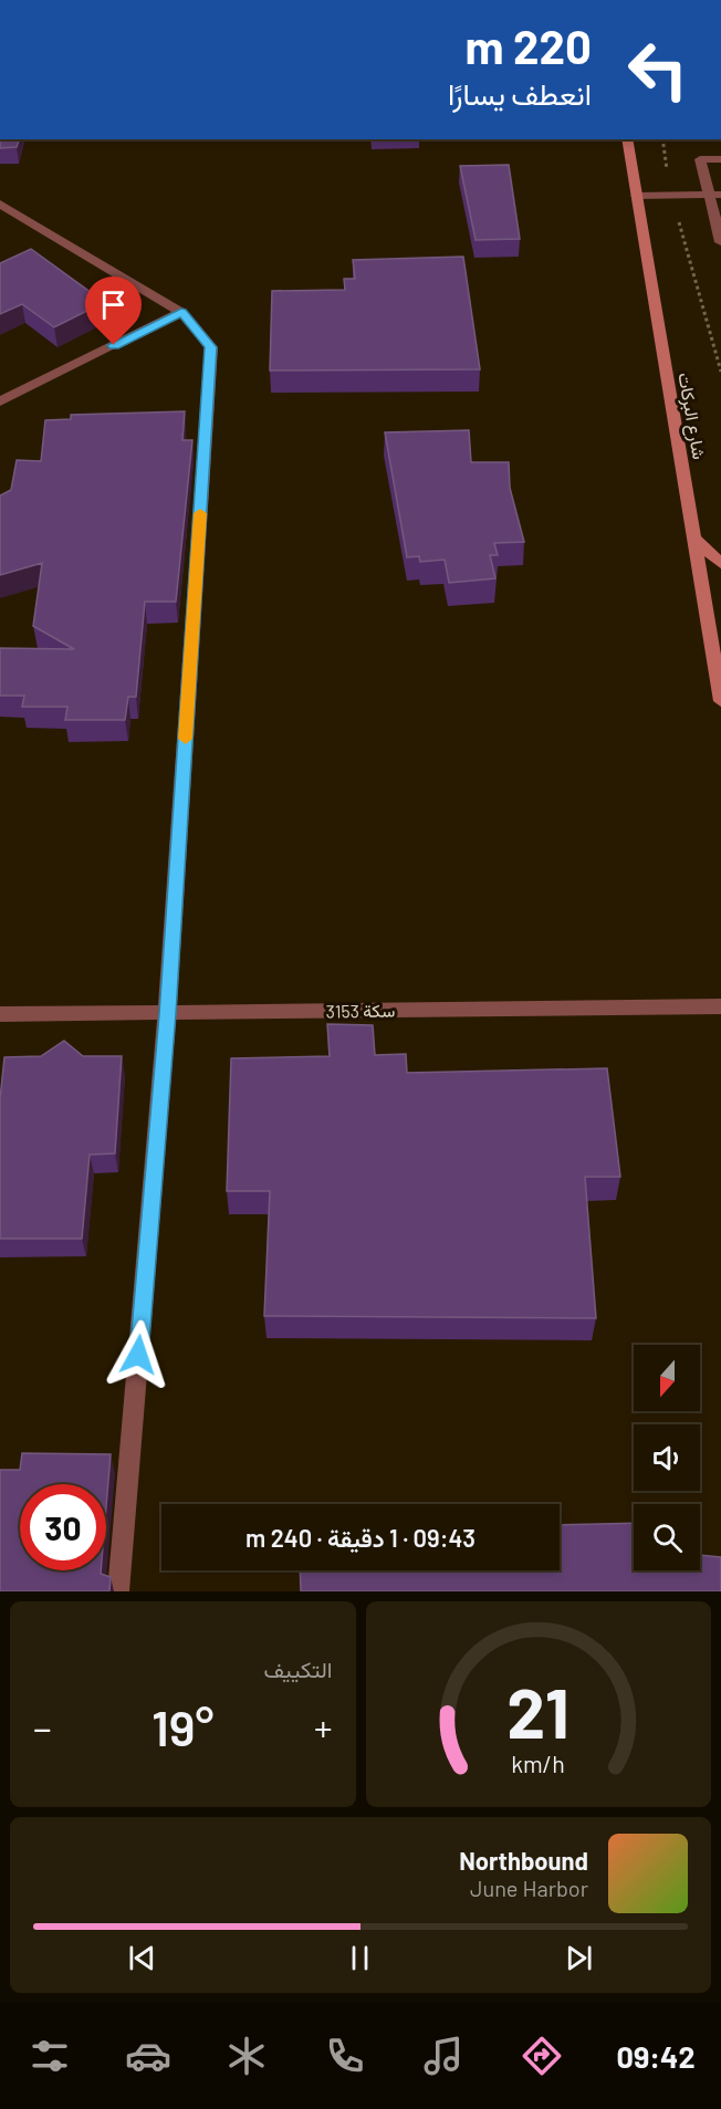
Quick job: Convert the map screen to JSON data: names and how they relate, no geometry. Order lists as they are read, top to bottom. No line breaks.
{"streets":{"street":["شارع البركات","سكة 3153"]},"north":"bottom","page":{"turn":["220 m","انعطف يسارًا"],"limit":"30","trip":"09:43 · 1 دقيقة · 240 m","tile":"التكييف","heat":["−","19°","+"],"song":["Northbound","June Harbor"],"tabs":"09:42","gauge":["21","km/h"]}}
